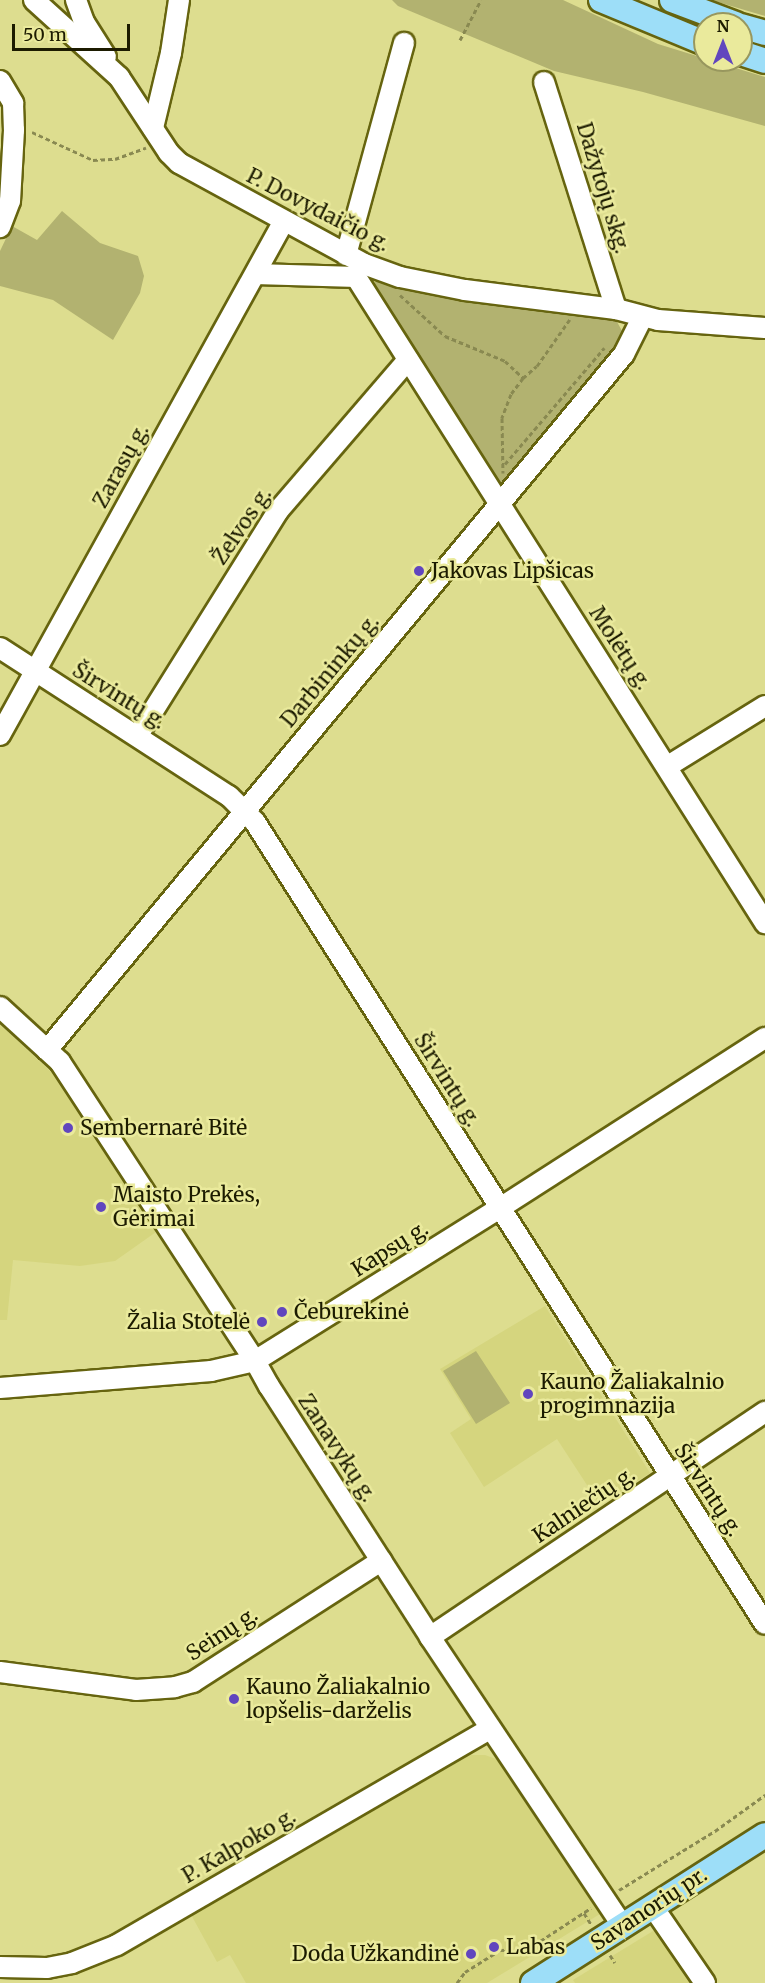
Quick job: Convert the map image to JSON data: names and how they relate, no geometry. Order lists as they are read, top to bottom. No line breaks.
{"streets":{"main road":["Savanorių pr."],"street":["Dažytojų skg.","P. Dovydaičio g.","Zarasų g.","Želvos g.","Molėtų g.","Darbininkų g.","Širvintų g.","Kapsų g.","Zanavykų g.","Kalniečių g.","Seinų g.","P. Kalpoko g."]},"crossings":[["Dažytojų skg.","P. Dovydaičio g."],["P. Dovydaičio g.","Zarasų g."],["P. Dovydaičio g.","Molėtų g."],["P. Dovydaičio g.","Darbininkų g."],["Zarasų g.","Širvintų g."],["Želvos g.","Molėtų g."],["Želvos g.","Širvintų g."],["Molėtų g.","Darbininkų g."],["Darbininkų g.","Širvintų g."],["Darbininkų g.","Zanavykų g."],["Širvintų g.","Kapsų g."],["Širvintų g.","Kalniečių g."],["Kapsų g.","Zanavykų g."],["Zanavykų g.","Kalniečių g."],["Zanavykų g.","Seinų g."],["Zanavykų g.","P. Kalpoko g."],["Zanavykų g.","Savanorių pr."]],"places":["Jakovas Lipšicas","Sembernarė Bitė","Maisto Prekės, Gėrimai","Čeburekinė","Žalia Stotelė","Kauno Žaliakalnio progimnazija","Kauno Žaliakalnio lopšelis-darželis","Labas","Doda Užkandinė"],"scale_bar":"50 m","north":"top"}
